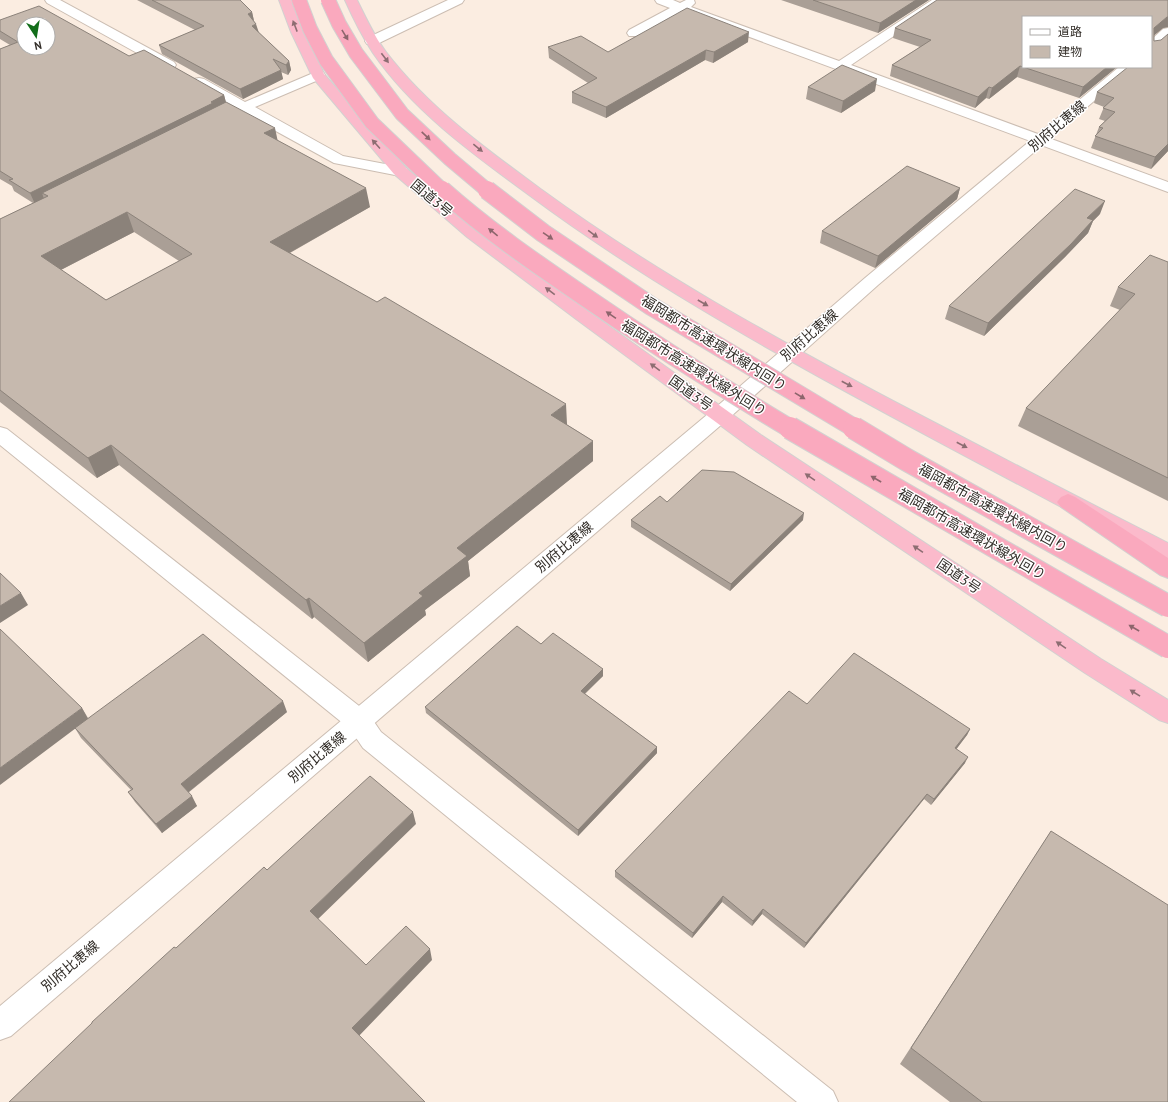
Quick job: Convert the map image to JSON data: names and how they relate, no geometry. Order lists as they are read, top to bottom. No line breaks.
{"streets":{"highway":["国道3号","福岡都市高速環状線内回り","福岡都市高速環状線外回り"],"street":["別府比恵線"]},"crossings":[["別府比恵線","国道3号"]],"legend":["道路","建物"],"north":"bottom"}
